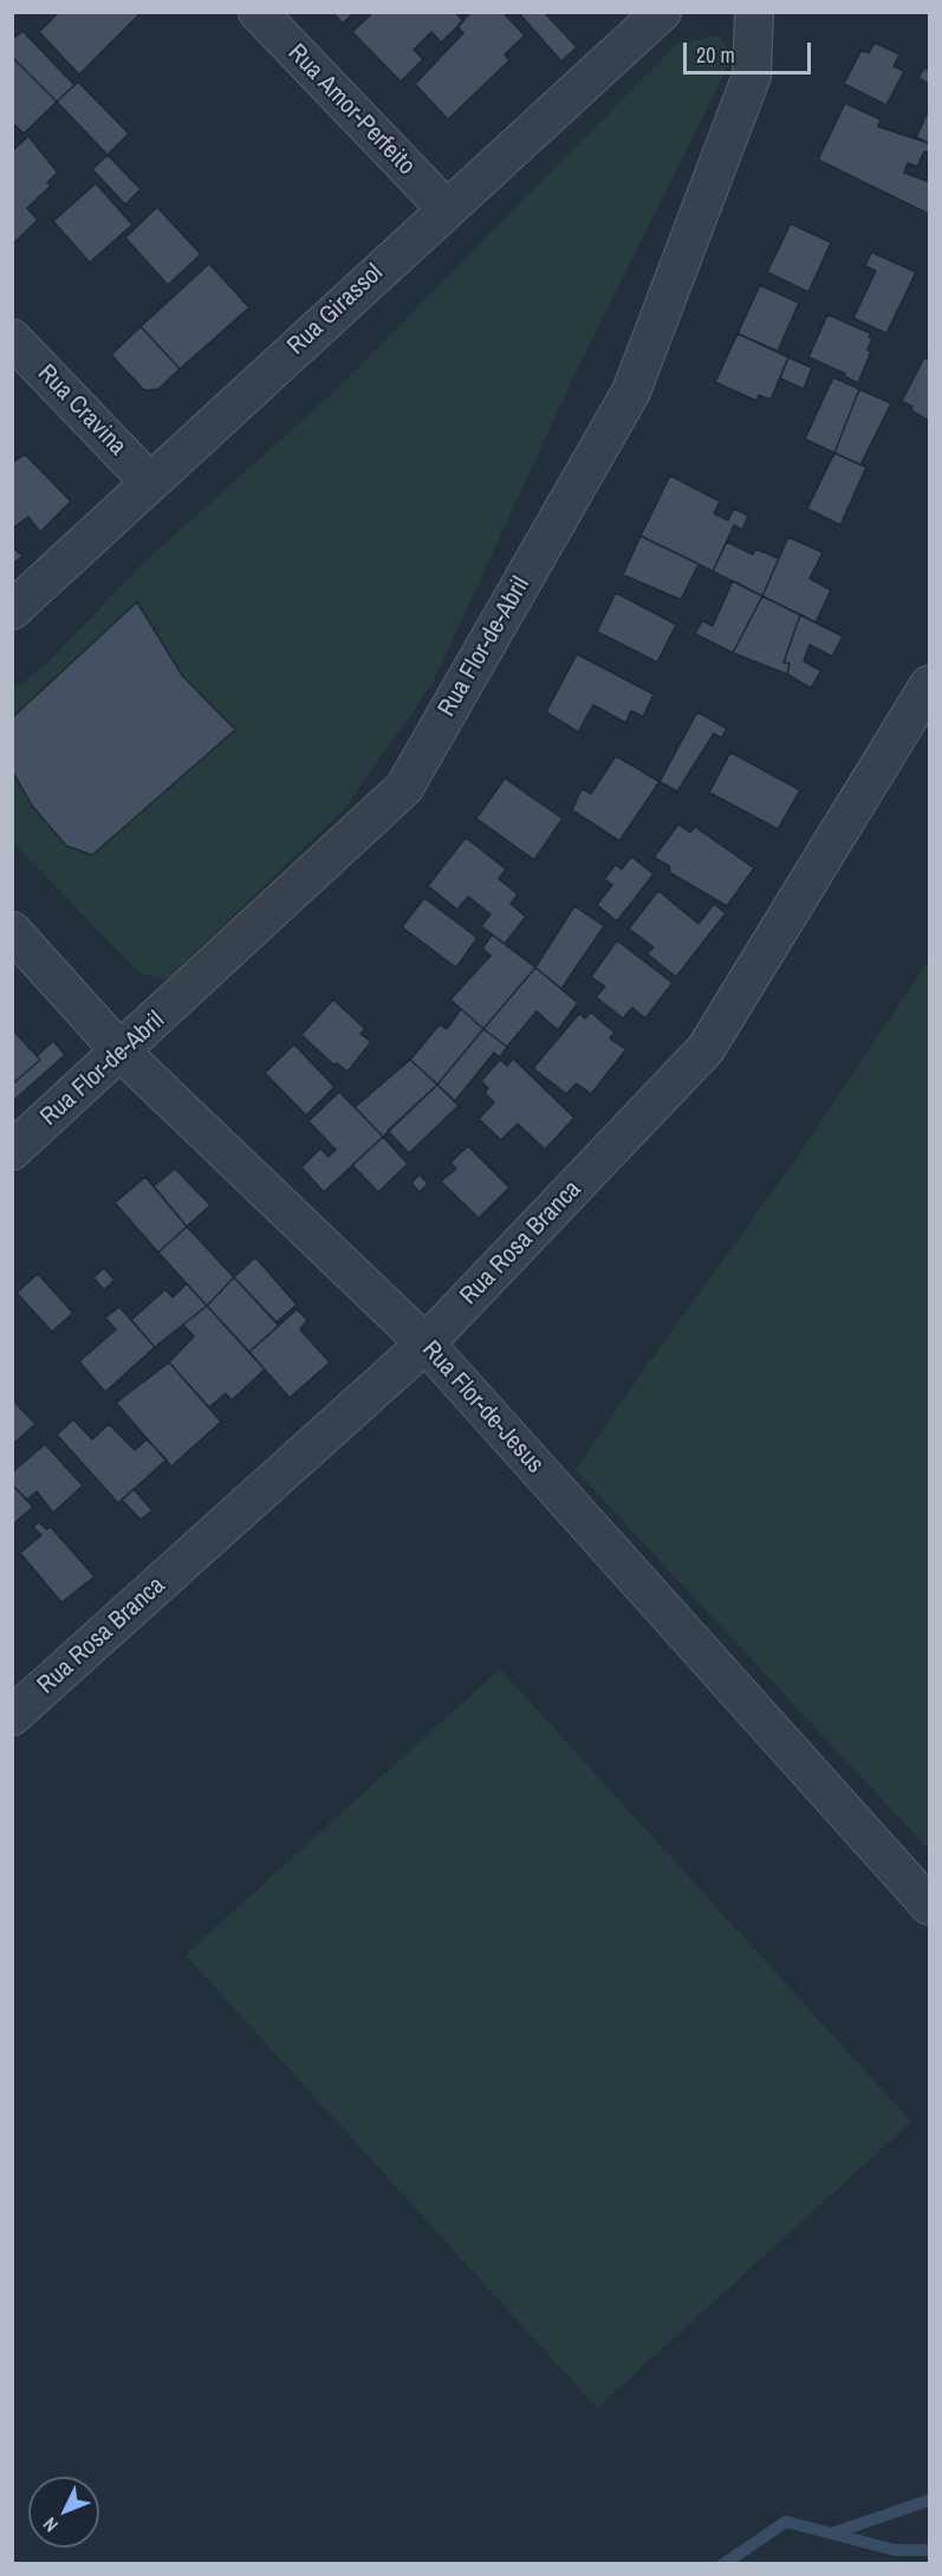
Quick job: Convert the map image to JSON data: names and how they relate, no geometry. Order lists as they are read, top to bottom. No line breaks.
{"streets":{"street":["Rua Amor-Perfeito","Rua Girassol","Rua Cravina","Rua Flor-de-Abril","Rua Rosa Branca","Rua Flor-de-Jesus"]},"crossings":[["Rua Amor-Perfeito","Rua Girassol"],["Rua Girassol","Rua Cravina"],["Rua Flor-de-Abril","Rua Flor-de-Jesus"],["Rua Rosa Branca","Rua Flor-de-Jesus"]],"scale_bar":"20 m","north":"bottom left"}
